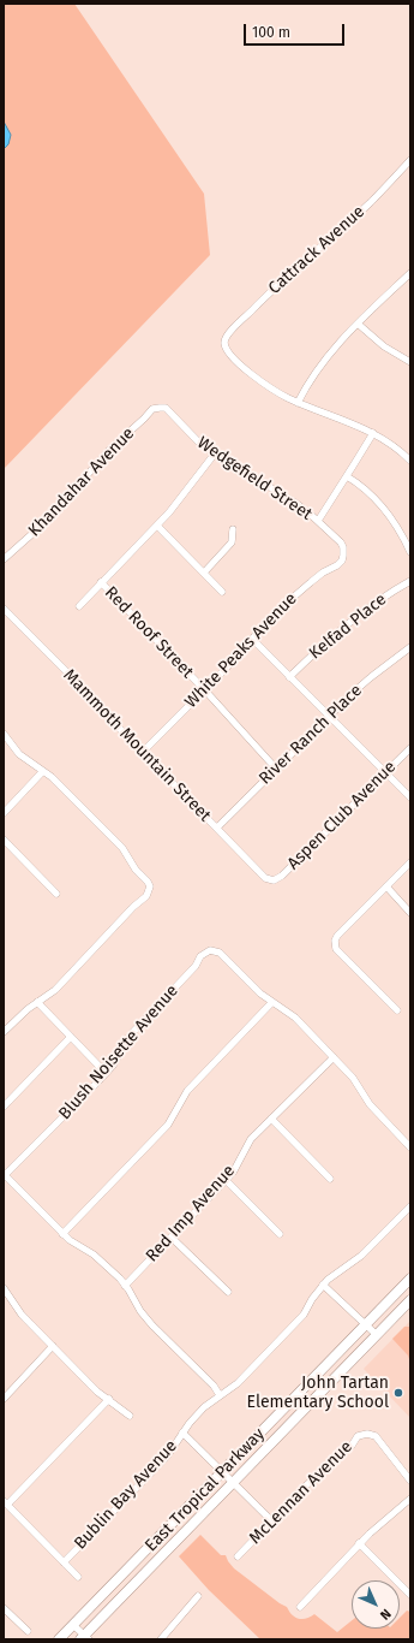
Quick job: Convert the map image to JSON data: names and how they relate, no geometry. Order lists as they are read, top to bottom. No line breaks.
{"streets":{"main road":["East Tropical Parkway"],"street":["Cattrack Avenue","Wedgefield Street","Khandahar Avenue","Kelfad Place","Red Roof Street","White Peaks Avenue","River Ranch Place","Mammoth Mountain Street","Aspen Club Avenue","Blush Noisette Avenue","Red Imp Avenue","McLennan Avenue","Bublin Bay Avenue"]},"crossings":[["Wedgefield Street","Khandahar Avenue"],["Wedgefield Street","White Peaks Avenue"],["Red Roof Street","White Peaks Avenue"],["Red Roof Street","River Ranch Place"],["White Peaks Avenue","Mammoth Mountain Street"],["River Ranch Place","Mammoth Mountain Street"],["Mammoth Mountain Street","Aspen Club Avenue"]],"places":["John Tartan Elementary School"],"scale_bar":"100 m","north":"bottom right"}
